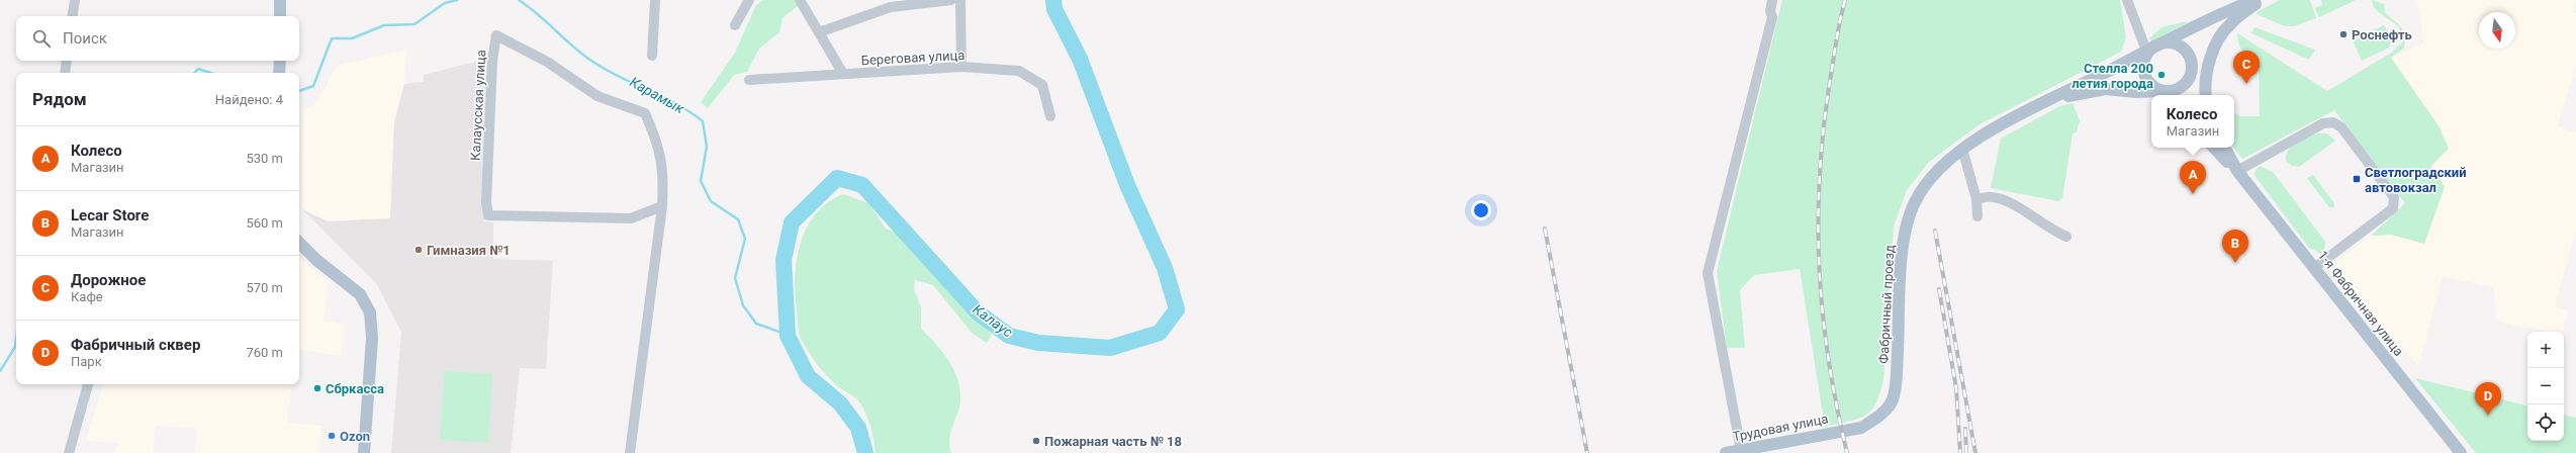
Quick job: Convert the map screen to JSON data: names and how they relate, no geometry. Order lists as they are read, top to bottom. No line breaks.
{"streets":{"main road":["1-я Фабричная улица","Фабричный проезд","Трудовая улица"],"street":["Береговая улица","Калаусская улица"]},"crossings":[["Фабричный проезд","Трудовая улица"]],"water":["Карамык","Калаус"],"places":{"other":["Роснефть","Стелла 200 летия города","Гимназия №1","Сбркасса","Ozon","Пожарная часть № 18"],"transit":["Светлоградский автовокзал"]},"north":"bottom","page":{"search":"Поиск","pins":["C","A","B","D"],"heading":["Рядом","Найдено: 4"],"popup":["Колесо","Магазин"],"list":[{"mark":"A","name":"Колесо","note":"Магазин","value":"530 m"},{"mark":"B","name":"Lecar Store","note":"Магазин","value":"560 m"},{"mark":"C","name":"Дорожное","note":"Кафе","value":"570 m"},{"mark":"D","name":"Фабричный сквер","note":"Парк","value":"760 m"}],"map_buttons":["+","−"]}}
